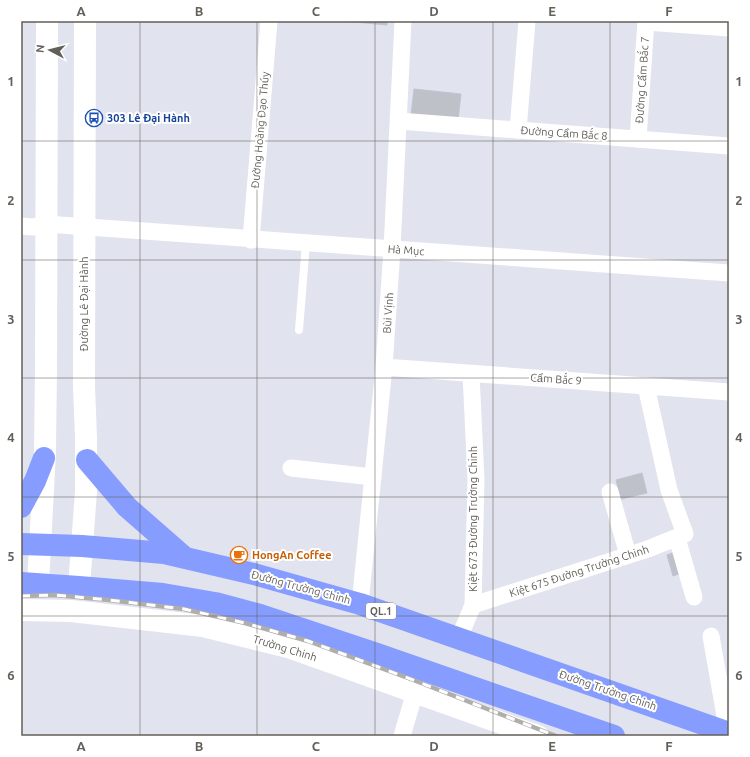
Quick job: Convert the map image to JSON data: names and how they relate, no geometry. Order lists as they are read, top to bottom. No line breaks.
{"streets":{"highway":["Đường Trường Chinh","QL.1"],"main road":["Đường Lê Đại Hành","Trường Chinh"],"street":["Đường Cẩm Bắc 7","Đường Hoàng Đạo Thúy","Đường Cẩm Bắc 8","Hà Mục","Bùi Vịnh","Cẩm Bắc 9","Kiệt 673 Đường Trường Chinh","Kiệt 675 Đường Trường Chinh"]},"crossings":[["Đường Cẩm Bắc 7","Đường Cẩm Bắc 8"],["Đường Hoàng Đạo Thúy","Hà Mục"],["Đường Cẩm Bắc 8","Bùi Vịnh"],["Hà Mục","Đường Lê Đại Hành"],["Hà Mục","Bùi Vịnh"],["Đường Lê Đại Hành","Đường Trường Chinh"],["Bùi Vịnh","Cẩm Bắc 9"],["Bùi Vịnh","Đường Trường Chinh"],["Cẩm Bắc 9","Kiệt 673 Đường Trường Chinh"],["Kiệt 673 Đường Trường Chinh","Kiệt 675 Đường Trường Chinh"],["Kiệt 673 Đường Trường Chinh","Đường Trường Chinh"]],"places":{"bus stop":["303 Lê Đại Hành"],"cafe":["HongAn Coffee"]},"north":"left","grid":{"columns":["A","B","C","D","E","F"],"rows":["1","2","3","4","5","6"]}}
